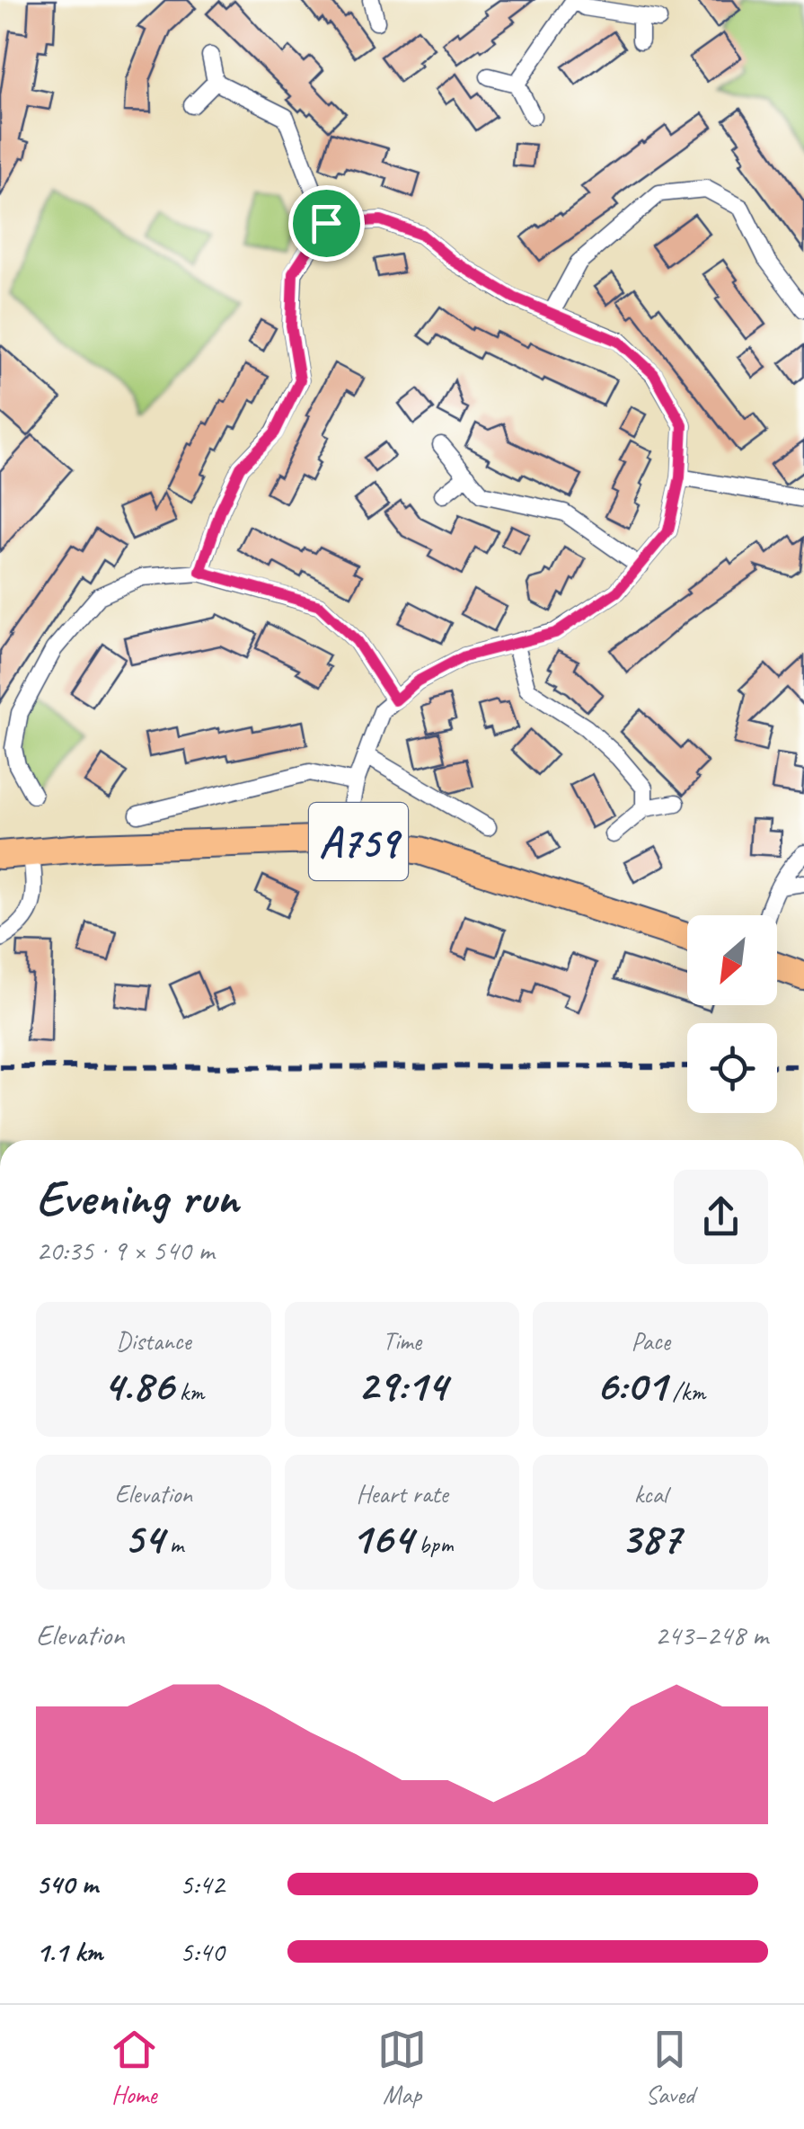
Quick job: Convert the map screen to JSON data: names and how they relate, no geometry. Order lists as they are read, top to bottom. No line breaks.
{"streets":{"main road":["A759"]},"north":"bottom left","page":{"heading":["Evening run","20:35 · 9 × 540 m"],"stats":[["Distance","4.86 km"],["Time","29:14"],["Pace","6:01 /km"],["Elevation","54 m"],["Heart rate","164 bpm"],["kcal","387"]],"chart":["Elevation","243–248 m"],"list":[{"name":"540 m","note":"5:42"},{"name":"1.1 km","note":"5:40"}],"tabs":["Home","Map","Saved"]}}
